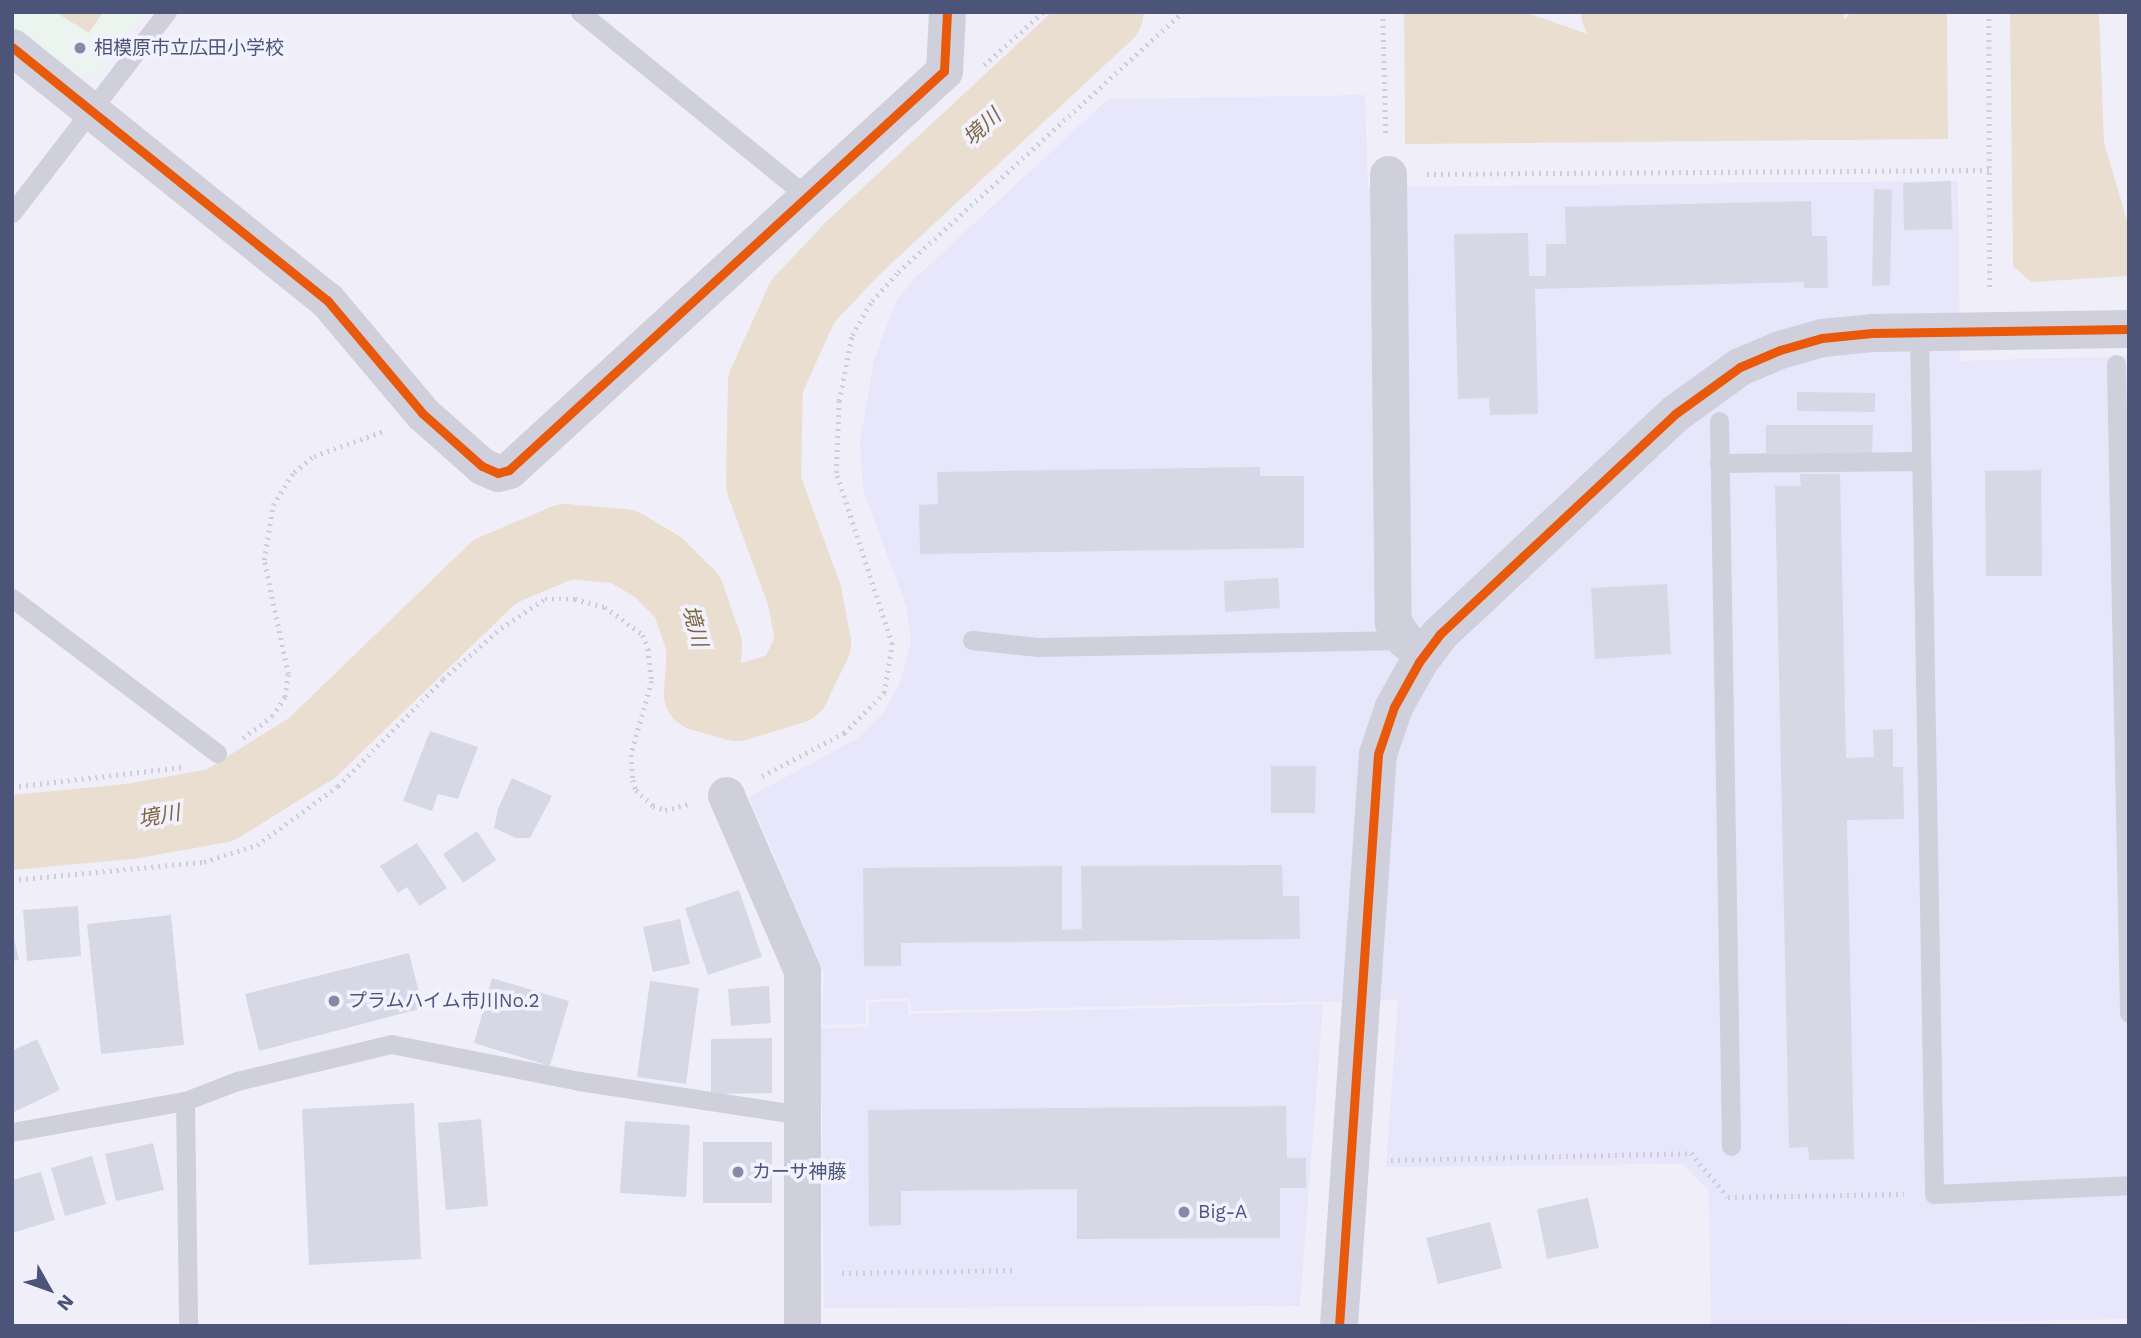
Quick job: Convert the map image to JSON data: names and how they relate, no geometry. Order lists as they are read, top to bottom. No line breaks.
{"water":["境川"],"places":["相模原市立広田小学校","プラムハイム市川No.2","カーサ神藤","Big-A"],"north":"bottom right"}
